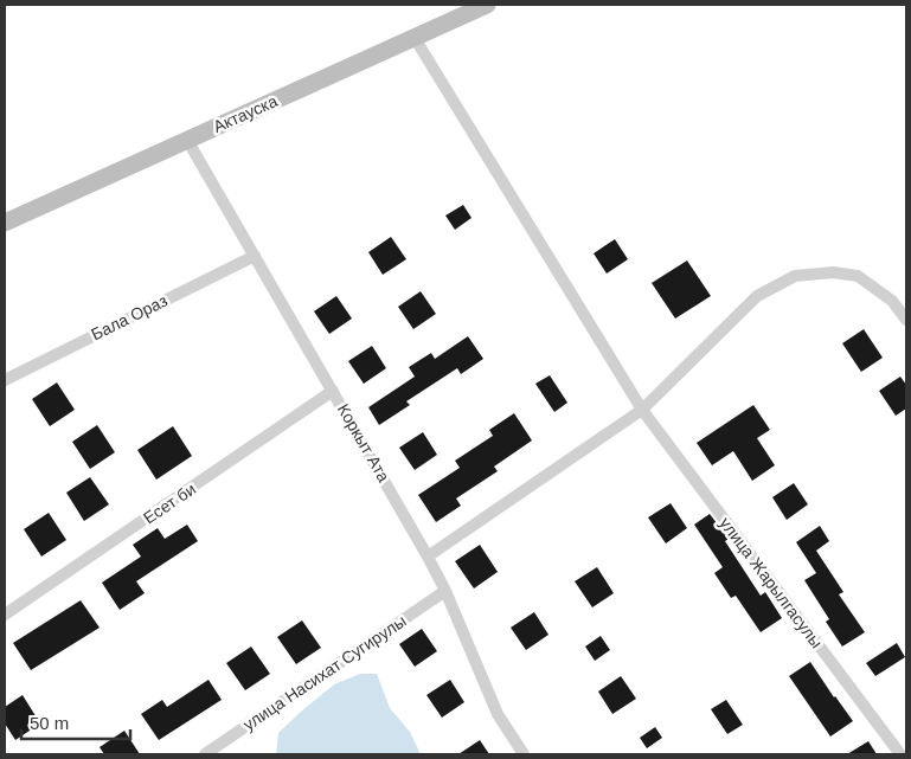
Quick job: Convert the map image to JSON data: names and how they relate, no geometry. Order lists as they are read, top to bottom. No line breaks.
{"streets":{"main road":["Актауска"],"street":["Бала Ораз","Коркыт Ата","Есет би","улица Жарылгасулы","улица Насихат Сугирулы"]},"crossings":[["Актауска","Коркыт Ата"],["Актауска","улица Жарылгасулы"],["Бала Ораз","Коркыт Ата"],["Коркыт Ата","Есет би"],["Коркыт Ата","улица Насихат Сугирулы"]],"scale_bar":"50 m"}
